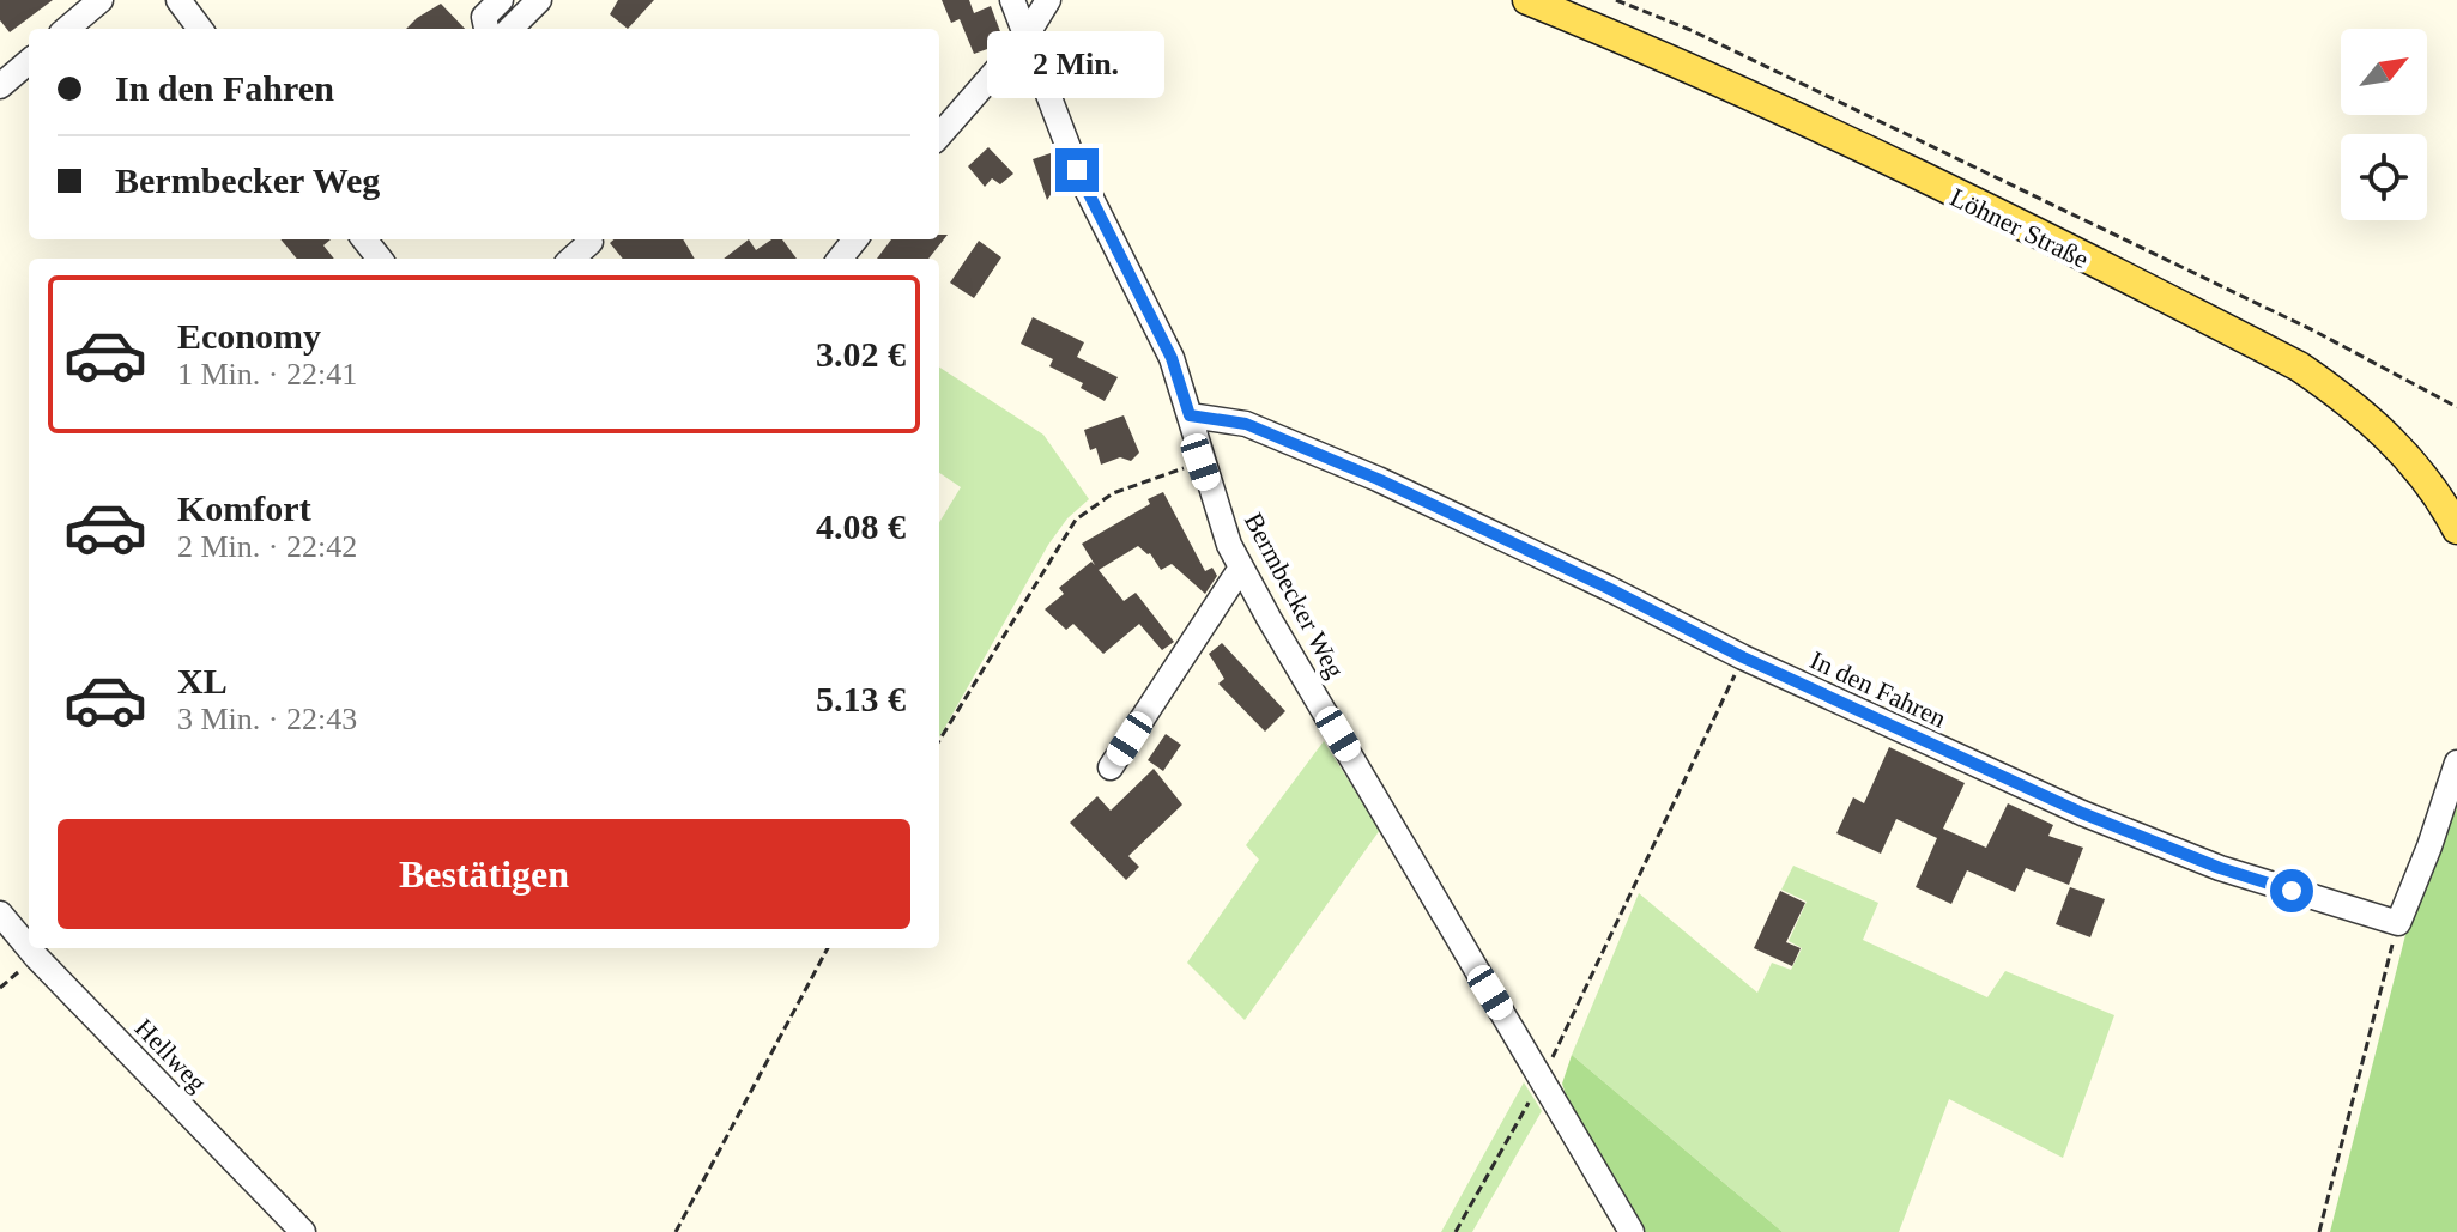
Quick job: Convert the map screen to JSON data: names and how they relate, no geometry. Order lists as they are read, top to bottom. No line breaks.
{"streets":{"main road":["Löhner Straße"],"street":["Bermbecker Weg","In den Fahren","Hellweg"]},"crossings":[["Bermbecker Weg","In den Fahren"]],"north":"top right","page":{"banner":["In den Fahren","Bermbecker Weg"],"bubble":"2 Min.","list":[{"name":"Economy","note":"1 Min. · 22:41","value":"3.02 €"},{"name":"Komfort","note":"2 Min. · 22:42","value":"4.08 €"},{"name":"XL","note":"3 Min. · 22:43","value":"5.13 €"}],"buttons":"Bestätigen"}}
